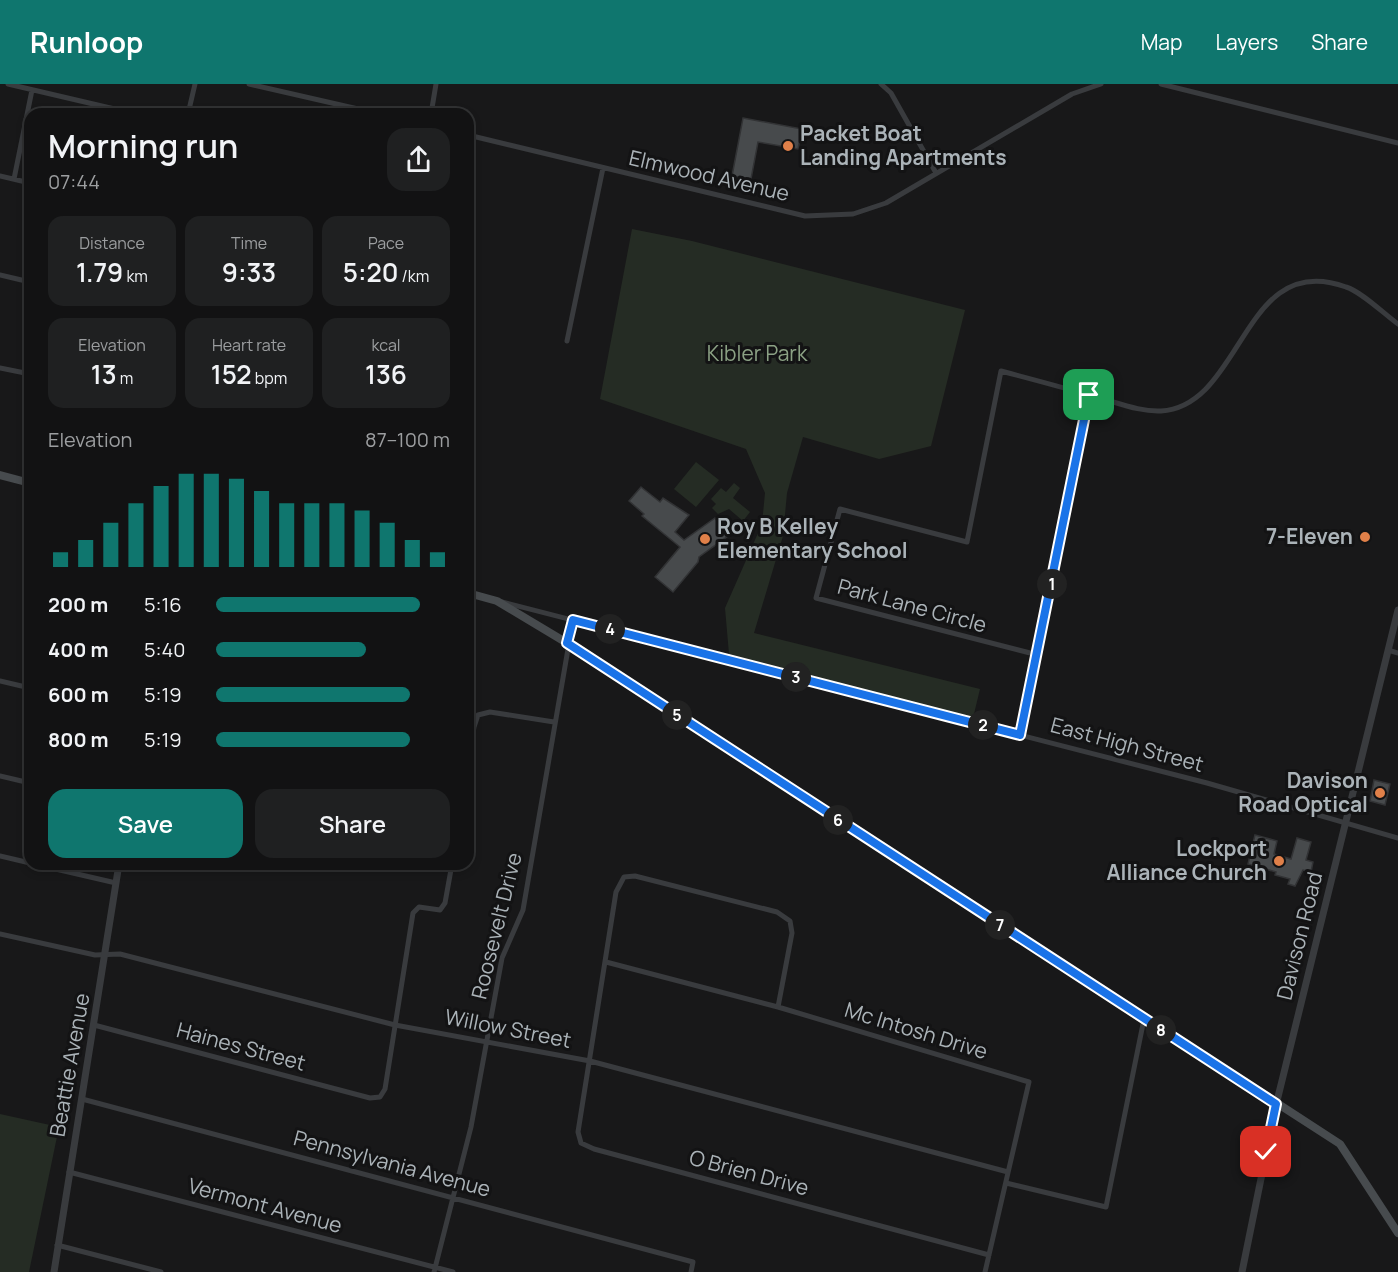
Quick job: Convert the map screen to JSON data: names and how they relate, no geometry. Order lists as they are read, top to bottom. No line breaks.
{"streets":{"street":["Elmwood Avenue","Park Lane Circle","East High Street","Roosevelt Drive","Davison Road","Willow Street","Mc Intosh Drive","Haines Street","Beattie Avenue","Pennsylvania Avenue","O Brien Drive","Vermont Avenue"]},"crossings":[["East High Street","Roosevelt Drive"],["East High Street","Davison Road"],["Roosevelt Drive","Willow Street"],["Roosevelt Drive","Pennsylvania Avenue"],["Roosevelt Drive","Vermont Avenue"],["Willow Street","Mc Intosh Drive"],["Willow Street","Haines Street"],["Willow Street","Beattie Avenue"],["Willow Street","O Brien Drive"],["Mc Intosh Drive","O Brien Drive"],["Haines Street","Beattie Avenue"],["Beattie Avenue","Pennsylvania Avenue"],["Beattie Avenue","Vermont Avenue"]],"parks":["Kibler Park"],"places":["Packet Boat Landing Apartments","7-Eleven","Roy B Kelley Elementary School","Davison Road Optical","Lockport Alliance Church"],"page":{"header":"Runloop","nav":["Map","Layers","Share"],"heading":["Morning run","07:44"],"stats":[["Distance","1.79 km"],["Time","9:33"],["Pace","5:20 /km"],["Elevation","13 m"],["Heart rate","152 bpm"],["kcal","136"]],"chart":["Elevation","87–100 m"],"pins":["1","4","3","5","2","6","7","8"],"list":[{"name":"200 m","note":"5:16"},{"name":"400 m","note":"5:40"},{"name":"600 m","note":"5:19"},{"name":"800 m","note":"5:19"}],"buttons":["Save","Share"]}}
